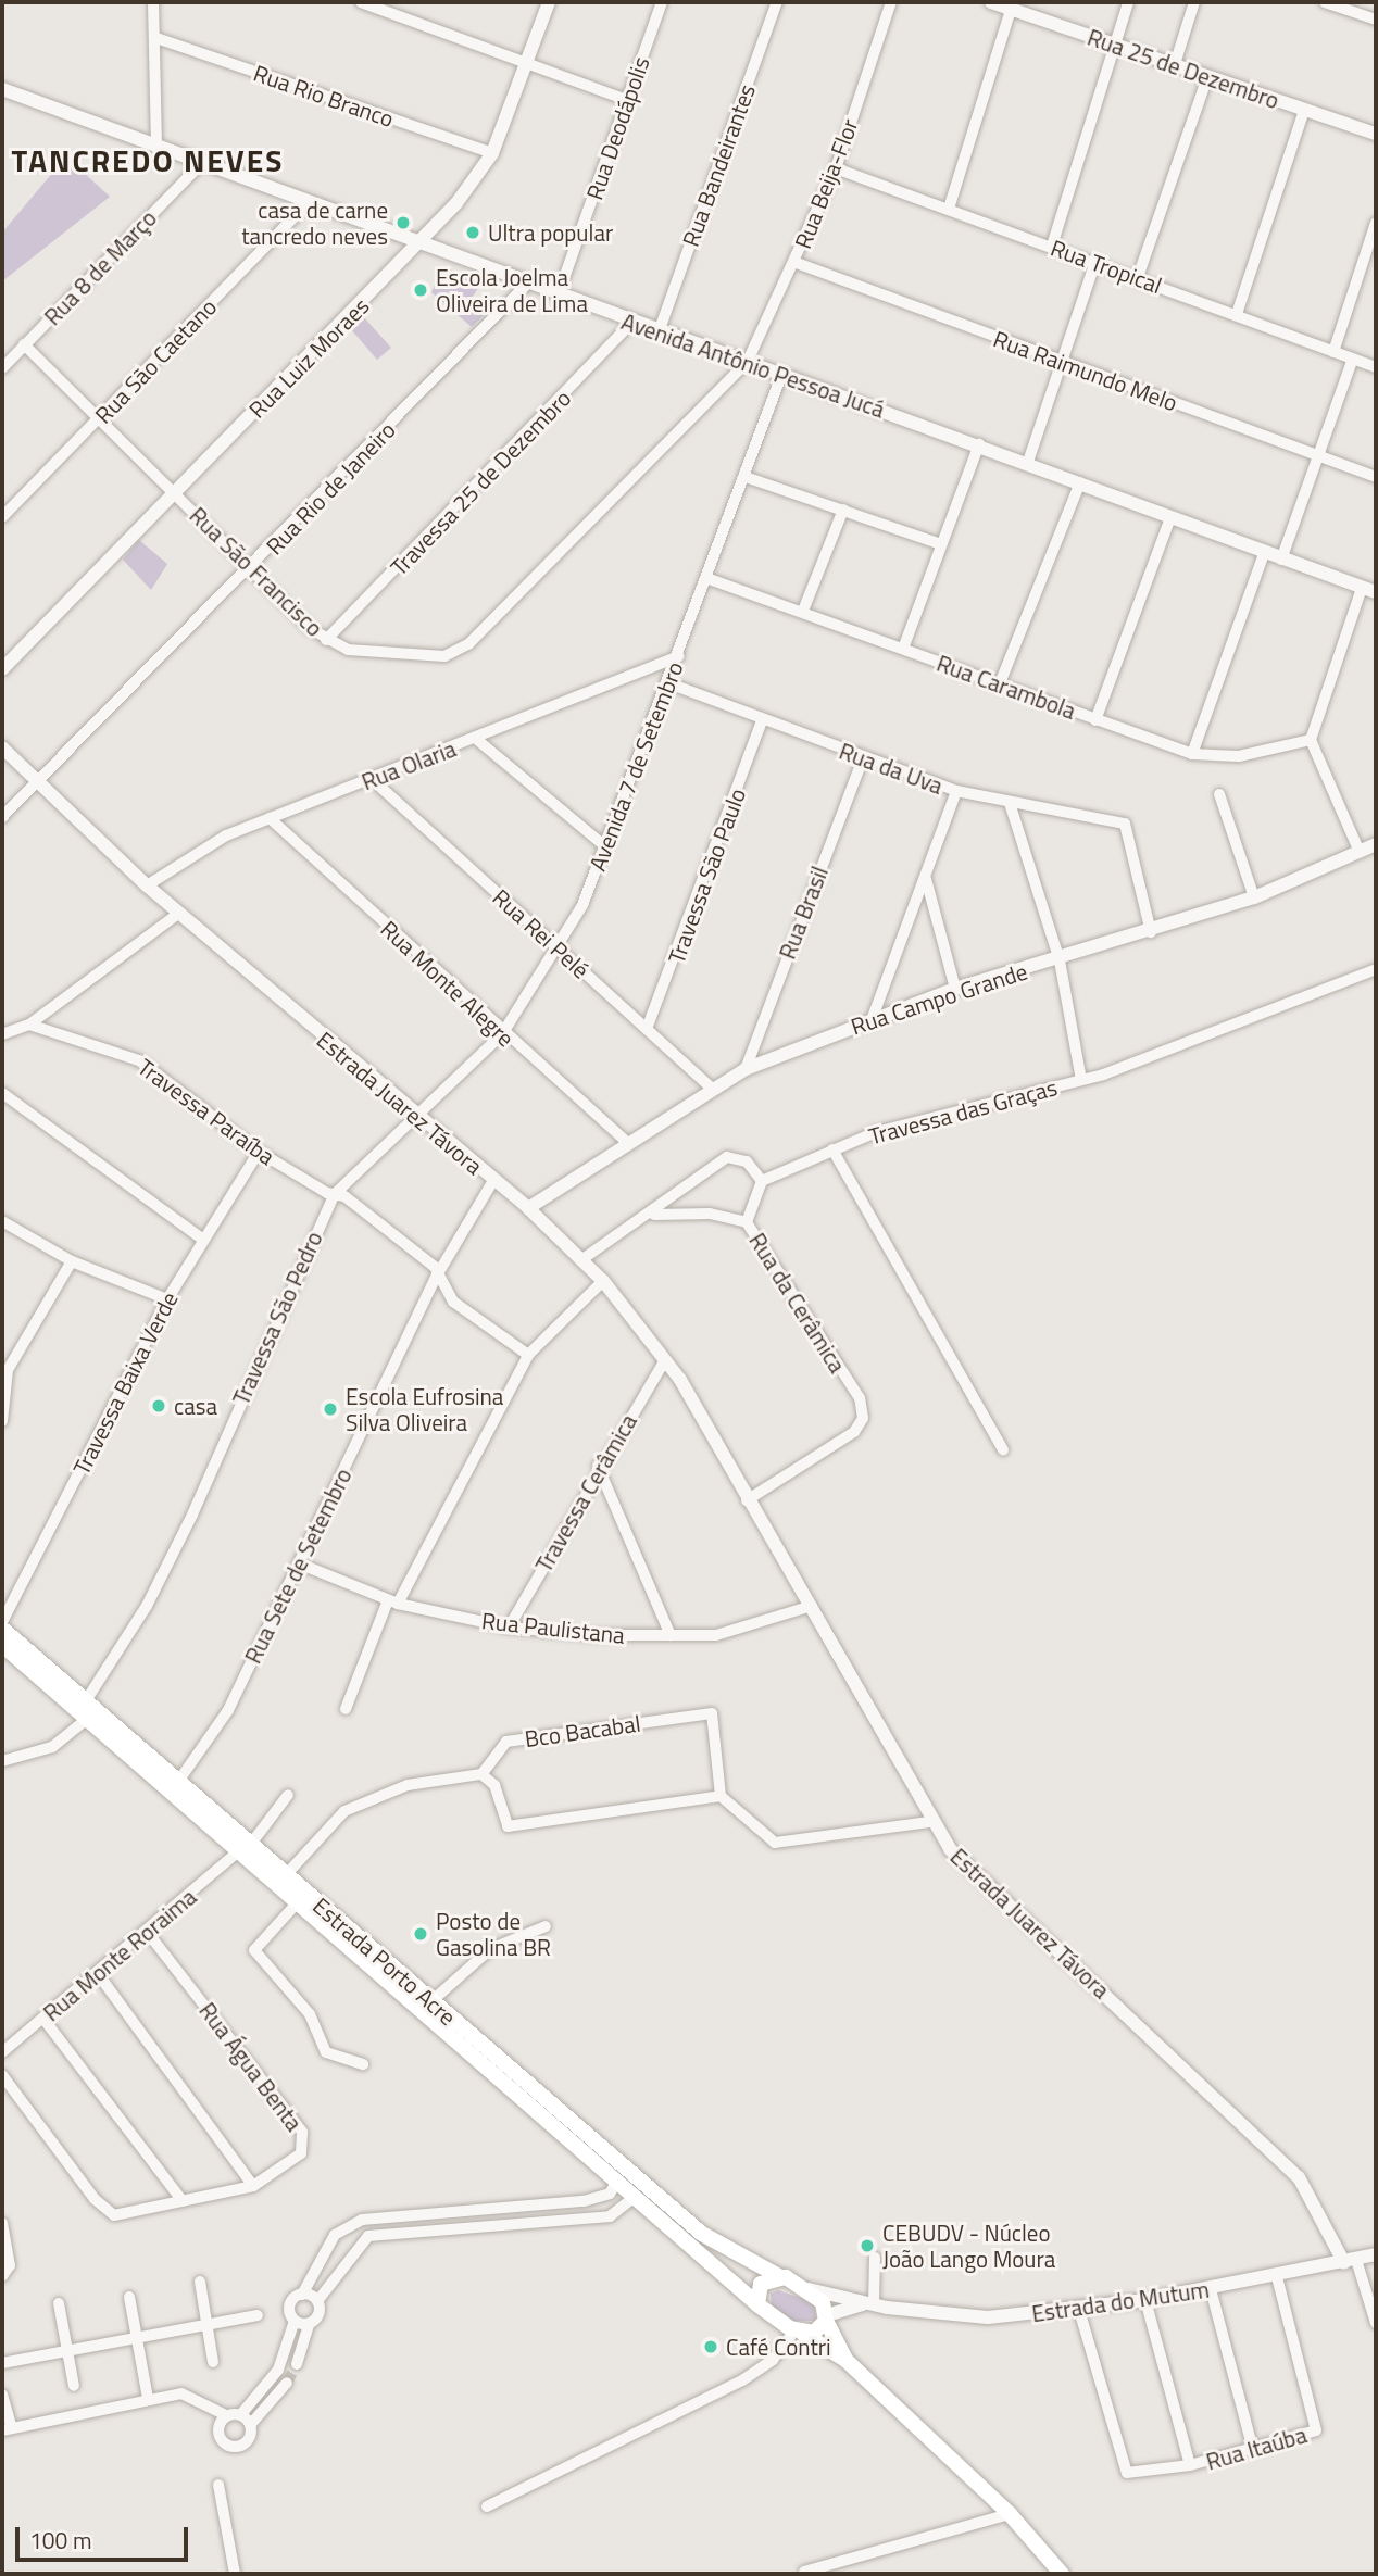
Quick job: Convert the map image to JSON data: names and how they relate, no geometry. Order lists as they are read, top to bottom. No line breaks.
{"streets":{"main road":["Estrada Porto Acre"],"street":["Rua 25 de Dezembro","Rua Rio Branco","Rua Deodápolis","Rua Bandeirantes","Rua Beija-Flor","Rua Tropical","Rua 8 de Março","Rua Luiz Moraes","Rua São Caetano","Avenida Antônio Pessoa Jucá","Rua Raimundo Melo","Travessa 25 de Dezembro","Rua Rio de Janeiro","Rua São Francisco","Rua Carambola","Rua Olaria","Avenida 7 de Setembro","Rua da Uva","Travessa São Paulo","Rua Brasil","Rua Rei Pelé","Rua Monte Alegre","Rua Campo Grande","Estrada Juarez Távora","Travessa Paraíba","Travessa das Graças","Rua da Cerâmica","Travessa São Pedro","Travessa Baixa Verde","Travessa Cerâmica","Rua Sete de Setembro","Rua Paulistana","Bco Bacabal","Rua Monte Roraima","Rua Água Benta","Estrada do Mutum","Rua Itaúba"]},"crossings":[["Rua Rio Branco","Rua Luiz Moraes"],["Rua Deodápolis","Avenida Antônio Pessoa Jucá"],["Rua Bandeirantes","Avenida Antônio Pessoa Jucá"],["Rua Beija-Flor","Rua Tropical"],["Rua Beija-Flor","Avenida Antônio Pessoa Jucá"],["Rua Beija-Flor","Rua Raimundo Melo"],["Rua Beija-Flor","Rua São Francisco"],["Rua 8 de Março","Avenida Antônio Pessoa Jucá"],["Rua 8 de Março","Rua São Francisco"],["Rua Luiz Moraes","Avenida Antônio Pessoa Jucá"],["Rua Luiz Moraes","Rua São Francisco"],["Rua São Caetano","Avenida Antônio Pessoa Jucá"],["Rua São Caetano","Rua São Francisco"],["Avenida Antônio Pessoa Jucá","Travessa 25 de Dezembro"],["Avenida Antônio Pessoa Jucá","Rua Rio de Janeiro"],["Avenida Antônio Pessoa Jucá","Rua São Francisco"],["Avenida Antônio Pessoa Jucá","Avenida 7 de Setembro"],["Travessa 25 de Dezembro","Rua São Francisco"],["Rua Rio de Janeiro","Rua São Francisco"],["Rua Rio de Janeiro","Estrada Juarez Távora"],["Rua Carambola","Avenida 7 de Setembro"],["Rua Olaria","Avenida 7 de Setembro"],["Rua Olaria","Rua Rei Pelé"],["Rua Olaria","Rua Monte Alegre"],["Rua Olaria","Estrada Juarez Távora"],["Avenida 7 de Setembro","Rua da Uva"],["Avenida 7 de Setembro","Rua Rei Pelé"],["Avenida 7 de Setembro","Rua Monte Alegre"],["Avenida 7 de Setembro","Estrada Juarez Távora"],["Avenida 7 de Setembro","Travessa São Pedro"],["Rua da Uva","Travessa São Paulo"],["Rua da Uva","Rua Brasil"],["Rua da Uva","Rua Campo Grande"],["Travessa São Paulo","Rua Rei Pelé"],["Rua Brasil","Rua Campo Grande"],["Rua Rei Pelé","Rua Campo Grande"],["Rua Monte Alegre","Rua Campo Grande"],["Rua Campo Grande","Estrada Juarez Távora"],["Estrada Juarez Távora","Rua da Cerâmica"],["Estrada Juarez Távora","Travessa São Pedro"],["Estrada Juarez Távora","Travessa Cerâmica"],["Estrada Juarez Távora","Rua Sete de Setembro"],["Estrada Juarez Távora","Rua Paulistana"],["Estrada Juarez Távora","Estrada do Mutum"],["Travessa Paraíba","Travessa São Pedro"],["Travessa Paraíba","Travessa Baixa Verde"],["Travessa Paraíba","Rua Sete de Setembro"],["Travessa das Graças","Rua da Cerâmica"],["Travessa São Pedro","Estrada Porto Acre"],["Travessa Cerâmica","Rua Paulistana"],["Rua Sete de Setembro","Rua Paulistana"],["Rua Sete de Setembro","Estrada Porto Acre"],["Rua Monte Roraima","Estrada Porto Acre"],["Rua Monte Roraima","Rua Água Benta"],["Estrada Porto Acre","Estrada do Mutum"],["Estrada do Mutum","Rua Itaúba"]],"districts":["TANCREDO NEVES"],"places":["casa de carne tancredo neves","Ultra popular","Escola Joelma Oliveira de Lima","casa","Escola Eufrosina Silva Oliveira","Posto de Gasolina BR","CEBUDV - Núcleo João Lango Moura","Café Contri"],"scale_bar":"100 m"}
